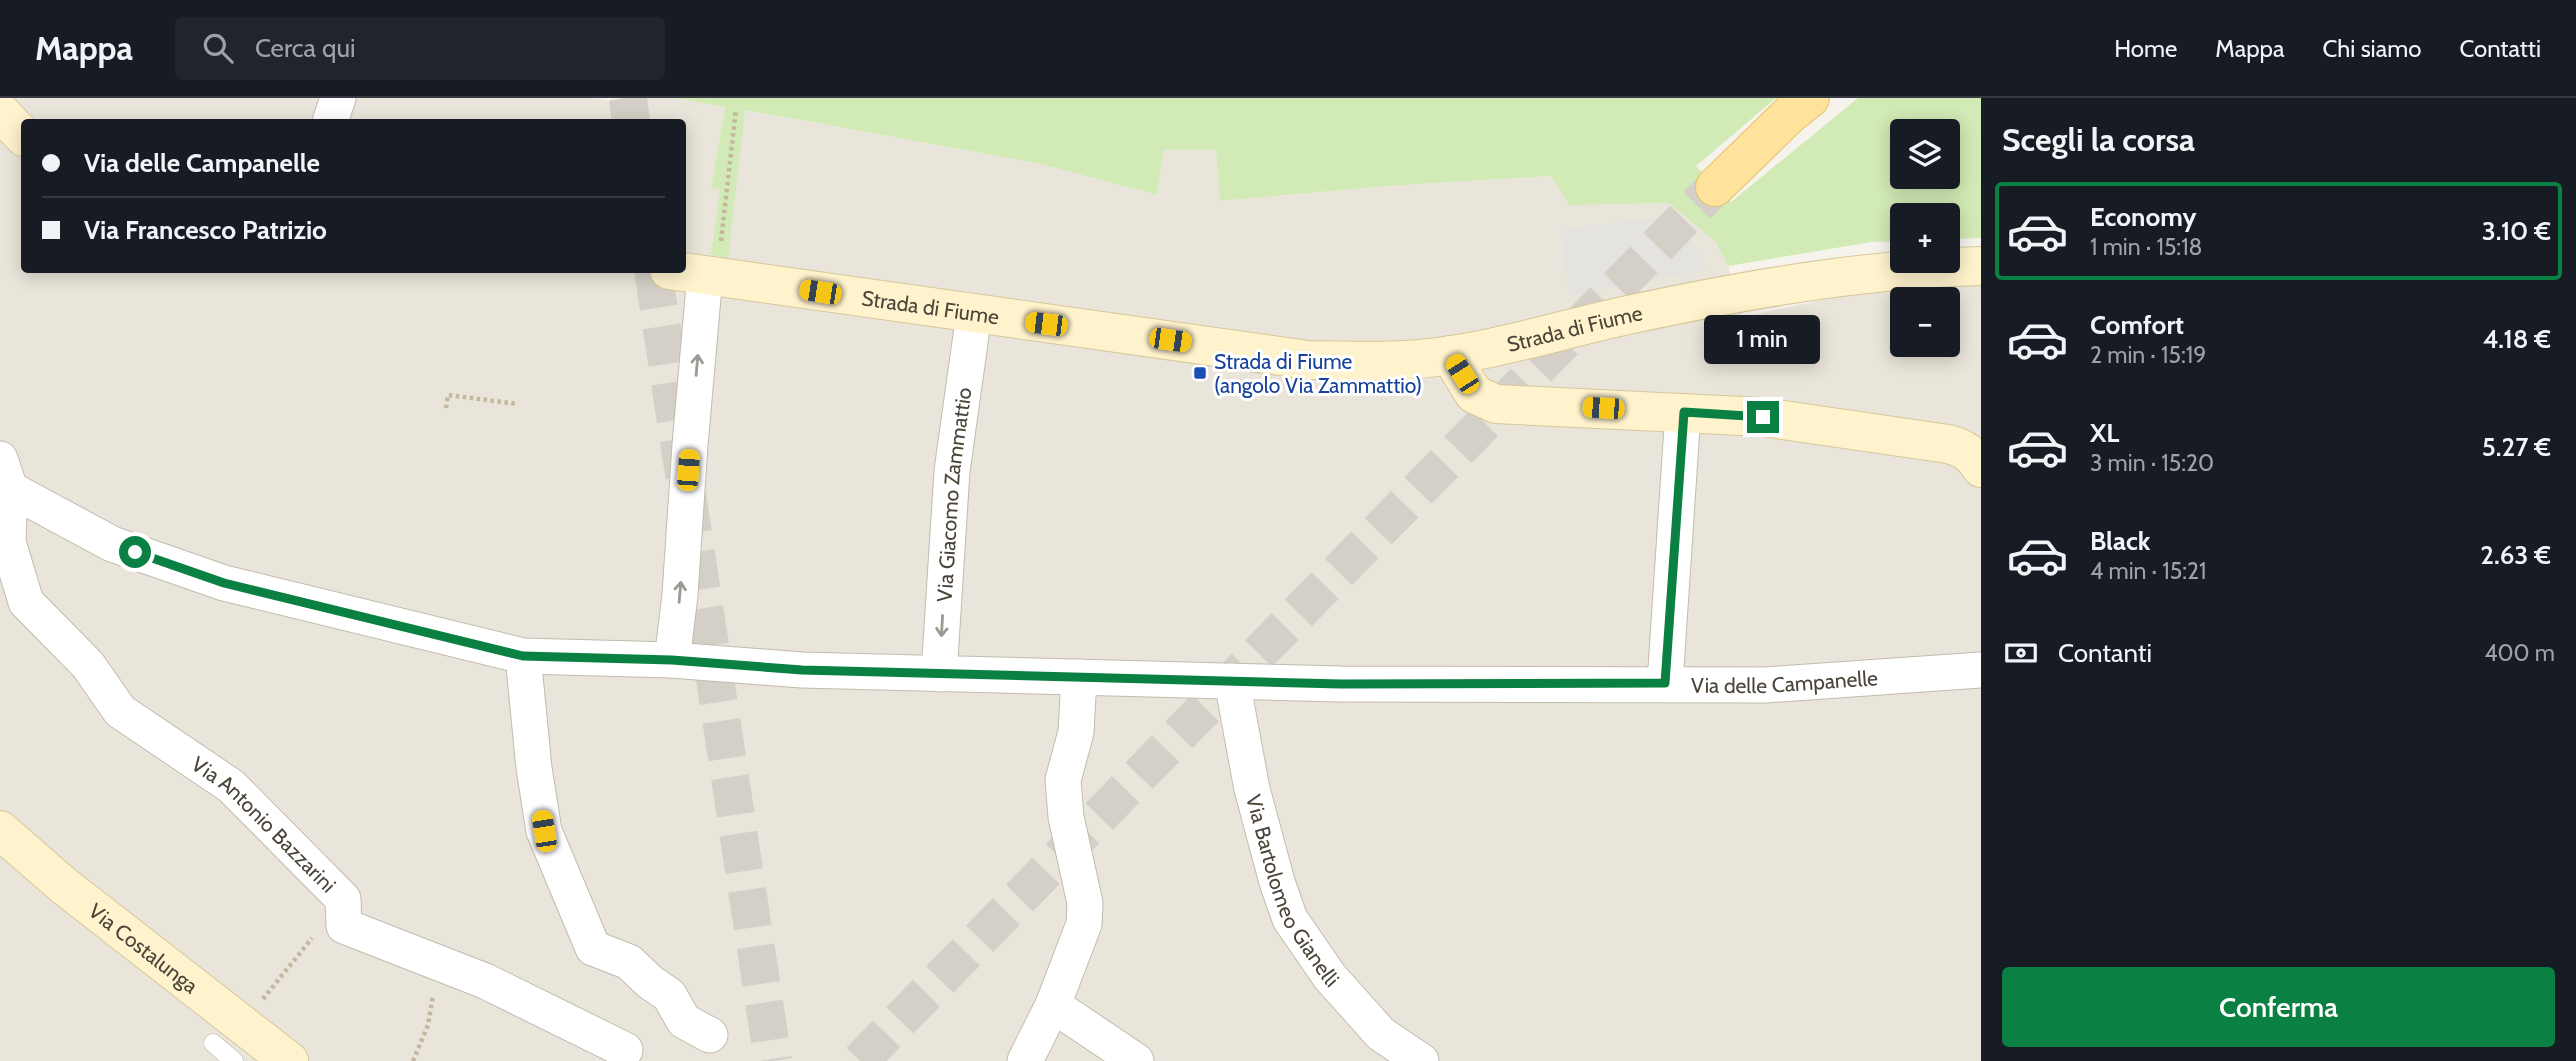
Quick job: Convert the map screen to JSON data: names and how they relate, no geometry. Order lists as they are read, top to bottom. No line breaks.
{"streets":{"main road":["Strada di Fiume","Via Costalunga"],"street":["Via Giacomo Zammattio","Via delle Campanelle","Via Antonio Bazzarini","Via Bartolomeo Gianelli"]},"crossings":[["Strada di Fiume","Via Giacomo Zammattio"],["Via Giacomo Zammattio","Via delle Campanelle"],["Via delle Campanelle","Via Antonio Bazzarini"],["Via delle Campanelle","Via Bartolomeo Gianelli"]],"places":{"transit":["Strada di Fiume (angolo Via Zammattio)"]},"page":{"header":"Mappa","search":"Cerca qui","nav":["Home","Mappa","Chi siamo","Contatti"],"heading":"Scegli la corsa","map_buttons":["+","−"],"banner":["Via delle Campanelle","Via Francesco Patrizio"],"list":[{"name":"Economy","note":"1 min · 15:18","value":"3.10 €"},{"name":"Comfort","note":"2 min · 15:19","value":"4.18 €"},{"name":"XL","note":"3 min · 15:20","value":"5.27 €"},{"name":"Black","note":"4 min · 15:21","value":"2.63 €"}],"bubble":"1 min","pay":["Contanti","400 m"],"buttons":"Conferma"}}
